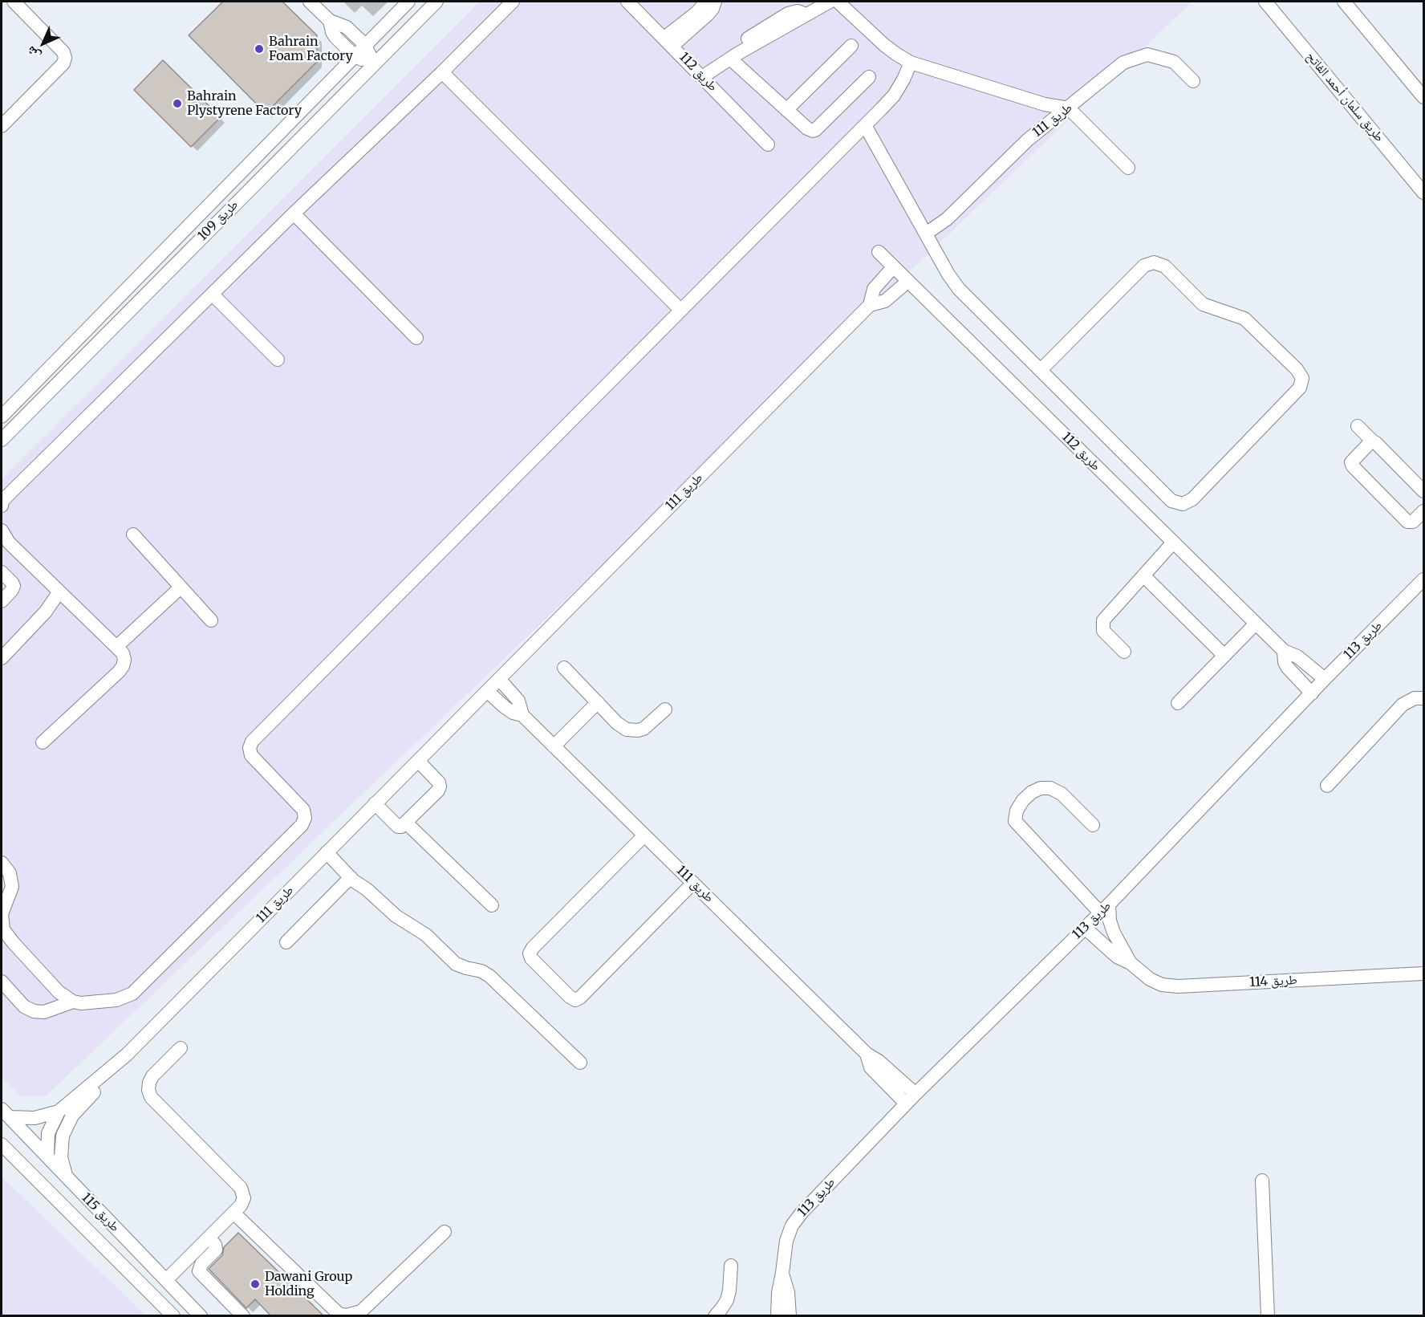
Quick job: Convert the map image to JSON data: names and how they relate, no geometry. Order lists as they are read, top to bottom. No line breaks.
{"streets":{"street":["طريق 112","طريق سلمان أحمد الفاتح","طريق 111","طريق 109","طريق 113","طريق 114","طريق 115"]},"crossings":[["طريق 112","طريق 111"],["طريق 112","طريق 113"],["طريق 111","طريق 113"],["طريق 111","طريق 115"],["طريق 113","طريق 114"]],"places":["Bahrain Foam Factory","Bahrain Plystyrene Factory","Dawani Group Holding"],"north":"bottom left"}
